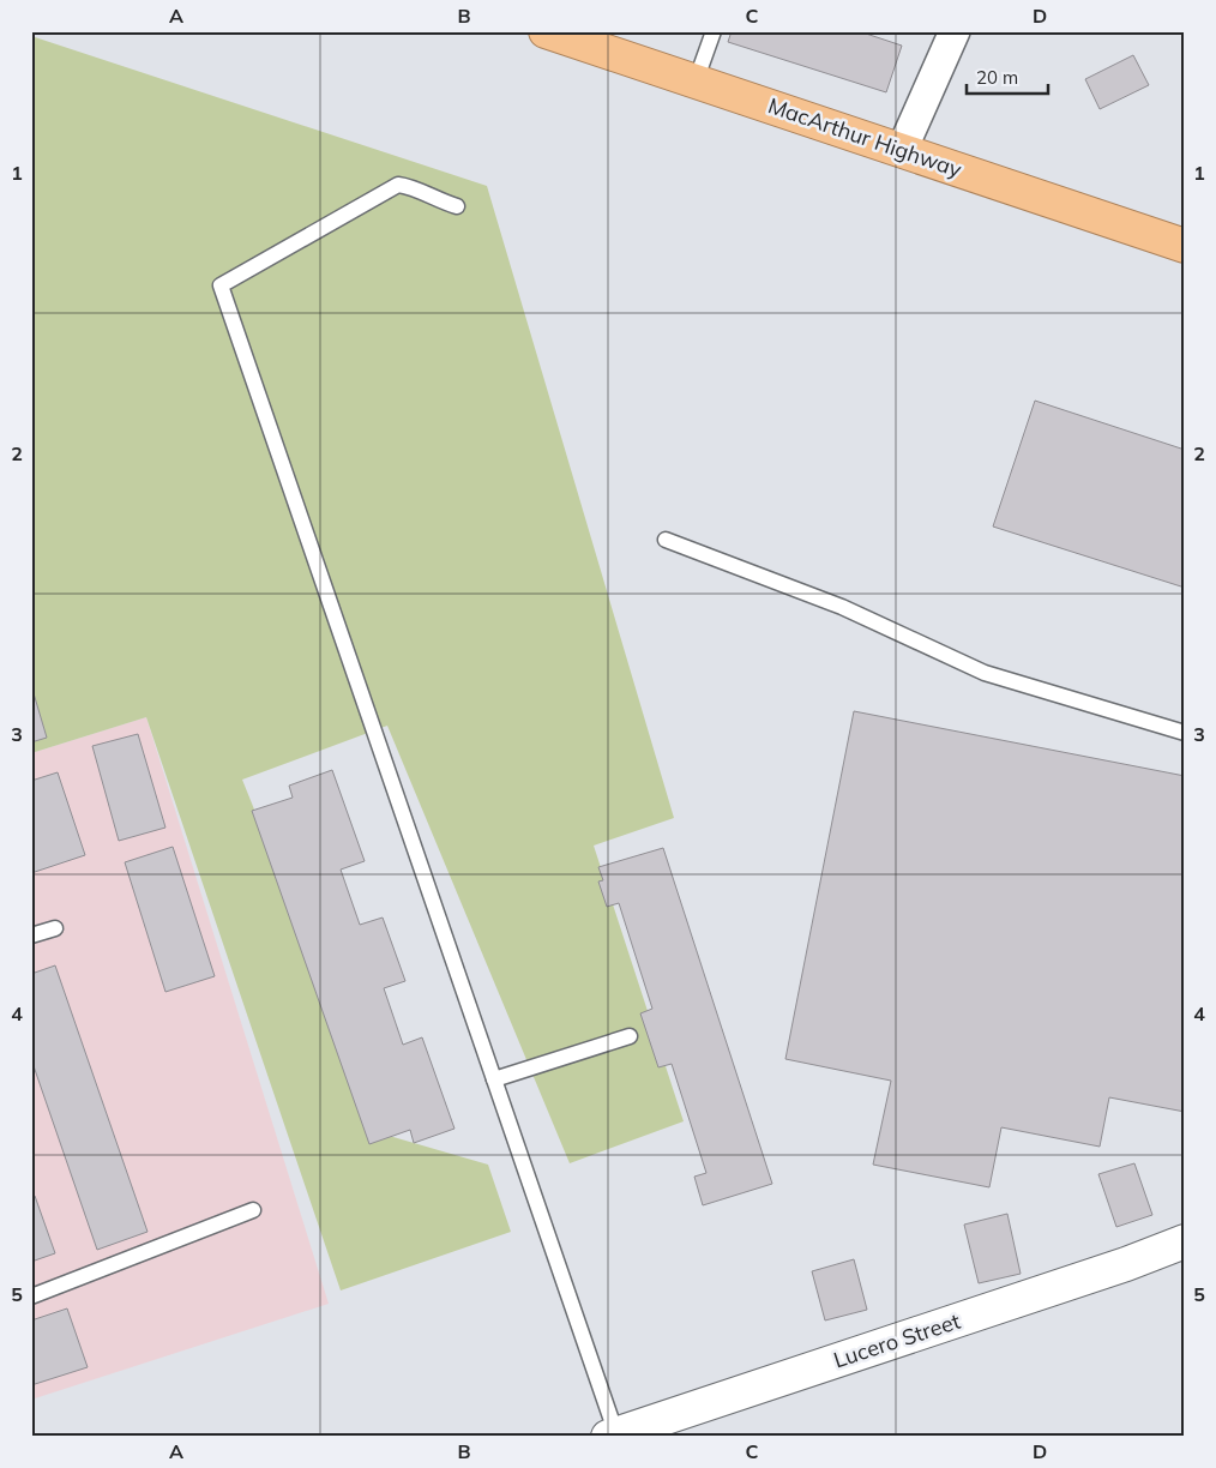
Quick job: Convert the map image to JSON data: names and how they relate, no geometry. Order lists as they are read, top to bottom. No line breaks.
{"streets":{"highway":["MacArthur Highway"],"street":["Lucero Street"]},"scale_bar":"20 m","grid":{"columns":["A","B","C","D"],"rows":["1","2","3","4","5"]}}
